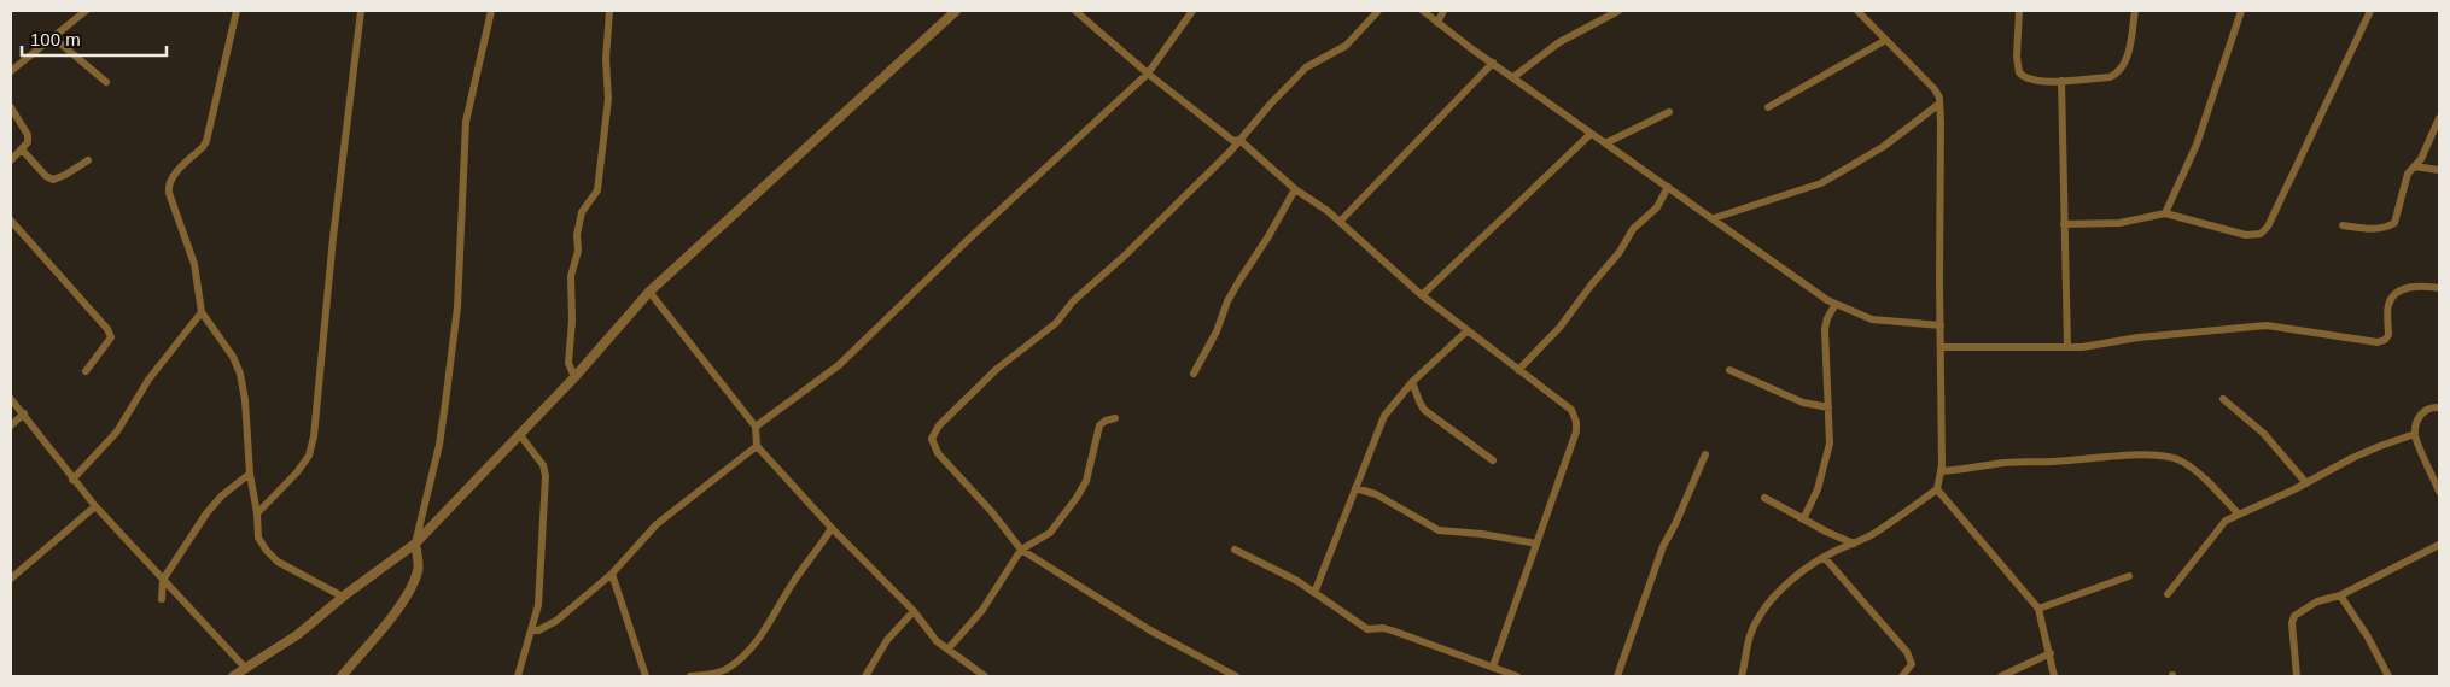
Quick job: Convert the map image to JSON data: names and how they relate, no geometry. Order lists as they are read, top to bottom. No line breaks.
{"scale_bar":"100 m"}
